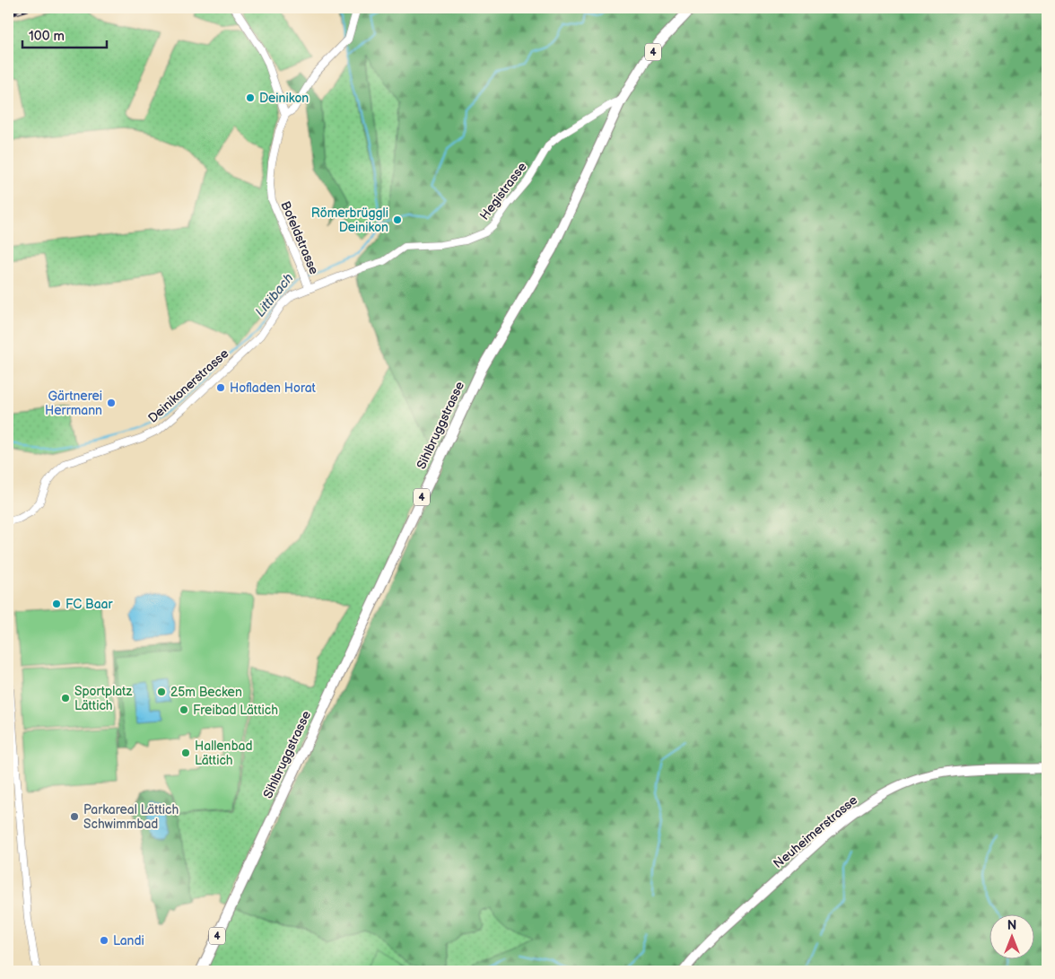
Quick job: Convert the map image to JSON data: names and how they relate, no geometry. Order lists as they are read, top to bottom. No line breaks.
{"streets":{"main road":["4","Sihlbruggstrasse"],"street":["Hegistrasse","Bofeldstrasse","Deinikonerstrasse","Neuheimerstrasse"]},"crossings":[["Hegistrasse","Bofeldstrasse"],["Hegistrasse","Deinikonerstrasse"],["Hegistrasse","Sihlbruggstrasse"],["Bofeldstrasse","Deinikonerstrasse"]],"water":["Littibach"],"places":["Deinikon","Römerbrüggli Deinikon","Hofladen Horat","Gärtnerei Herrmann","FC Baar","25m Becken","Sportplatz Lättich","Freibad Lättich","Hallenbad Lättich","Parkareal Lättich Schwimmbad","Landi"],"scale_bar":"100 m","north":"top"}
